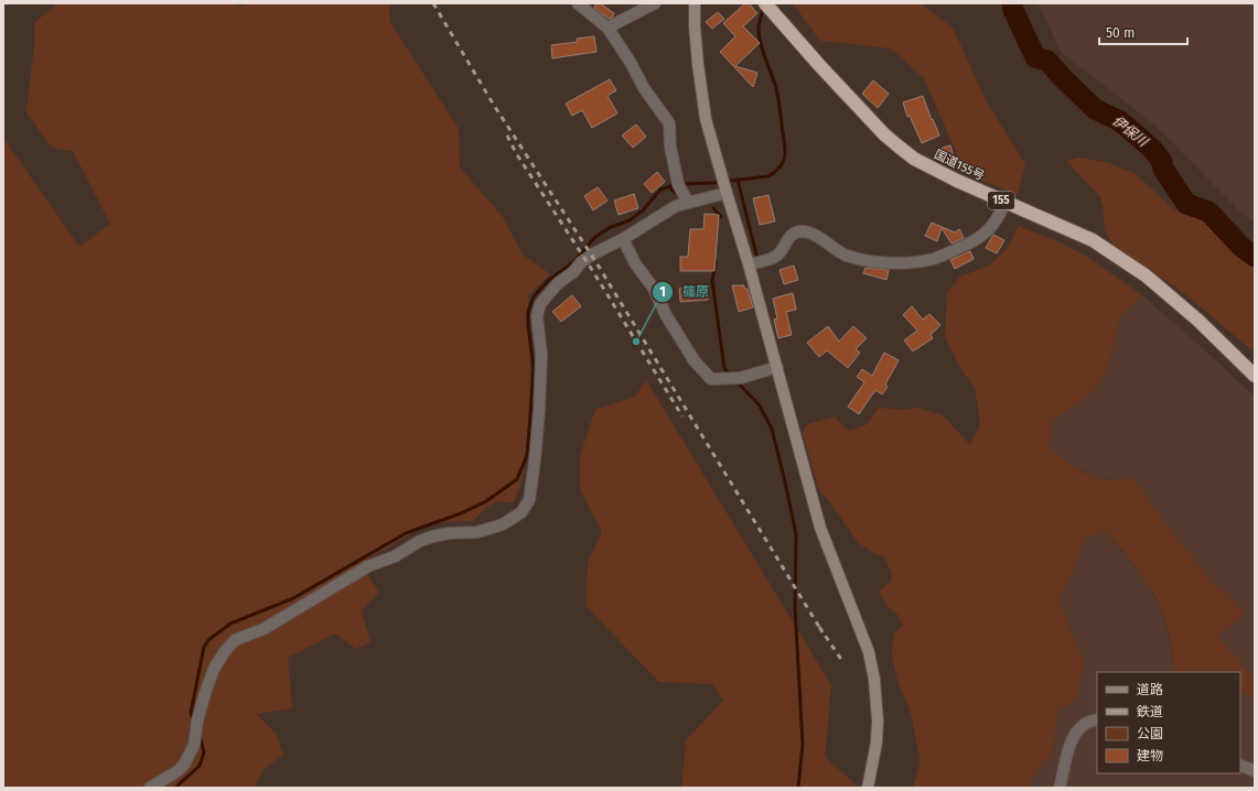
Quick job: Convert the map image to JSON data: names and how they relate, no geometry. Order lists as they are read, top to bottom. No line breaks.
{"streets":{"highway":["国道155号","155"]},"water":["伊保川"],"places":["篠原"],"legend":["道路","鉄道","公園","建物"],"scale_bar":"50 m"}
